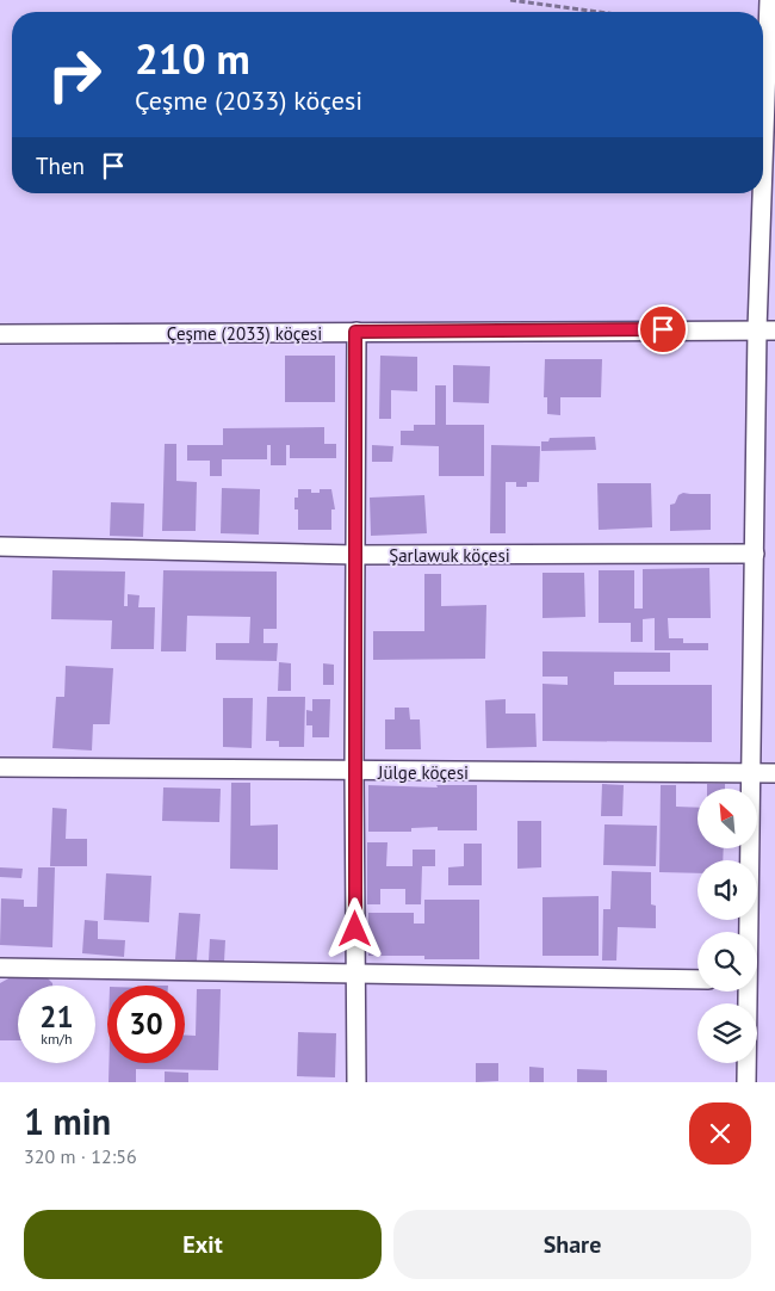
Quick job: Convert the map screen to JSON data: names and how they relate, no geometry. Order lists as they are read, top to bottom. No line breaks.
{"streets":{"street":["Çeşme (2033) köçesi","Şarlawuk köçesi","Jülge köçesi"]},"north":"top left","page":{"turn":["210 m","Çeşme (2033) köçesi"],"then":"Then","speed":"21 km/h","limit":"30","heading":["1 min","320 m · 12:56"],"buttons":["Exit","Share"]}}
